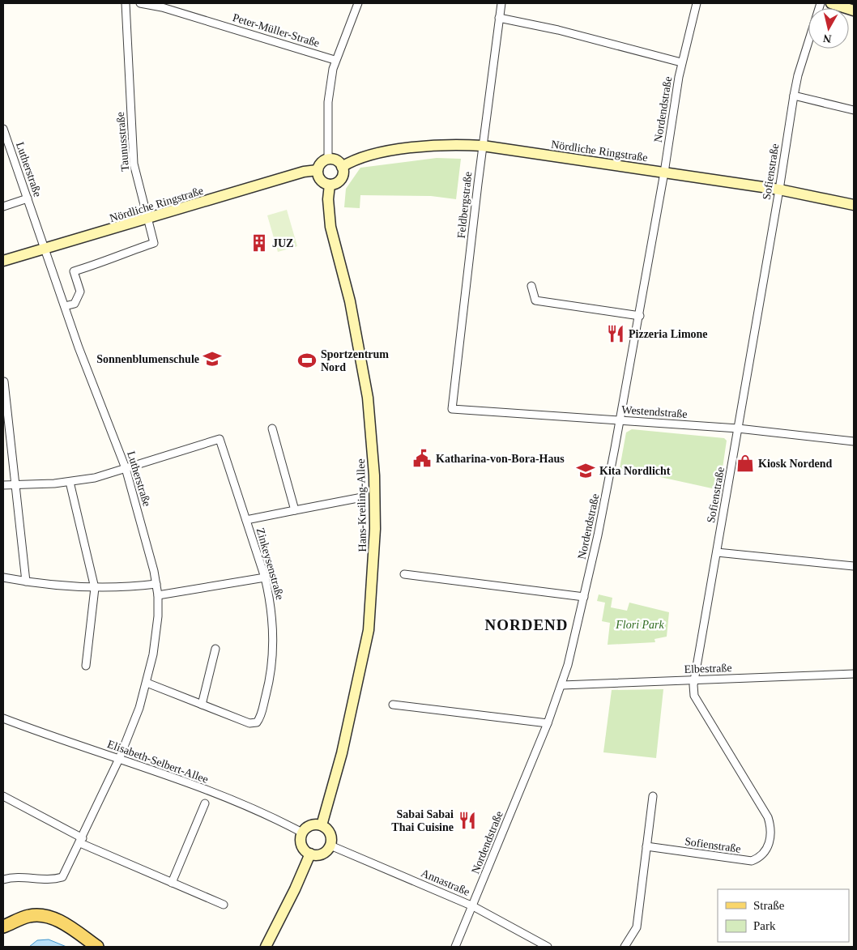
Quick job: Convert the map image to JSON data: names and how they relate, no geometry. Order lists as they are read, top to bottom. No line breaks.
{"streets":{"street":["Peter-Müller-Straße","Nordendstraße","Taunusstraße","Nördliche Ringstraße","Lutherstraße","Sofienstraße","Feldbergstraße","Westendstraße","Hans-Kreiling-Allee","Zinkeysenstraße","Elbestraße","Elisabeth-Selbert-Allee","Annastraße"]},"crossings":[["Nordendstraße","Nördliche Ringstraße"],["Nordendstraße","Westendstraße"],["Nordendstraße","Elbestraße"],["Nordendstraße","Annastraße"],["Taunusstraße","Nördliche Ringstraße"],["Taunusstraße","Lutherstraße"],["Nördliche Ringstraße","Lutherstraße"],["Nördliche Ringstraße","Sofienstraße"],["Nördliche Ringstraße","Feldbergstraße"],["Nördliche Ringstraße","Hans-Kreiling-Allee"],["Lutherstraße","Zinkeysenstraße"],["Lutherstraße","Elisabeth-Selbert-Allee"],["Sofienstraße","Westendstraße"],["Sofienstraße","Elbestraße"],["Feldbergstraße","Westendstraße"],["Hans-Kreiling-Allee","Elisabeth-Selbert-Allee"],["Hans-Kreiling-Allee","Annastraße"],["Elisabeth-Selbert-Allee","Annastraße"]],"districts":["NORDEND"],"parks":["Flori Park"],"places":{"building":["JUZ"],"restaurant":["Pizzeria Limone","Sabai Sabai Thai Cuisine"],"school or university":["Sonnenblumenschule","Kita Nordlicht"],"sports":["Sportzentrum Nord"],"public building":["Katharina-von-Bora-Haus"],"shop":["Kiosk Nordend"]},"legend":["Straße","Park"],"north":"bottom"}
